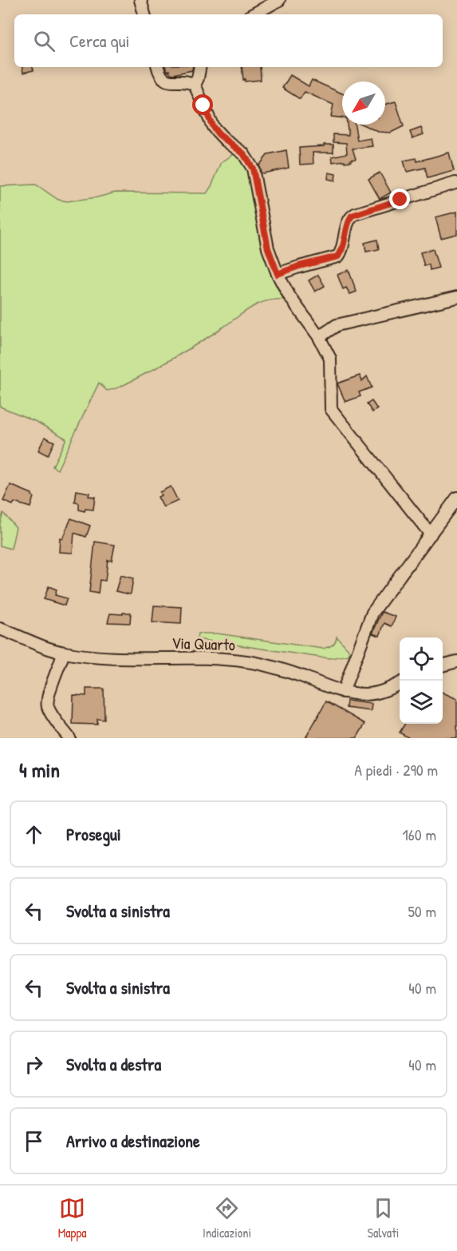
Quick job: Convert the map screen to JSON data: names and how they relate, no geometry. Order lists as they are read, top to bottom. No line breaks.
{"streets":{"street":["Via Quarto"]},"north":"bottom left","page":{"search":"Cerca qui","heading":["4 min","A piedi · 290 m"],"list":[["Prosegui","160 m"],["Svolta a sinistra","50 m"],["Svolta a sinistra","40 m"],["Svolta a destra","40 m"],"Arrivo a destinazione"],"nav":["Mappa","Indicazioni","Salvati"]}}
